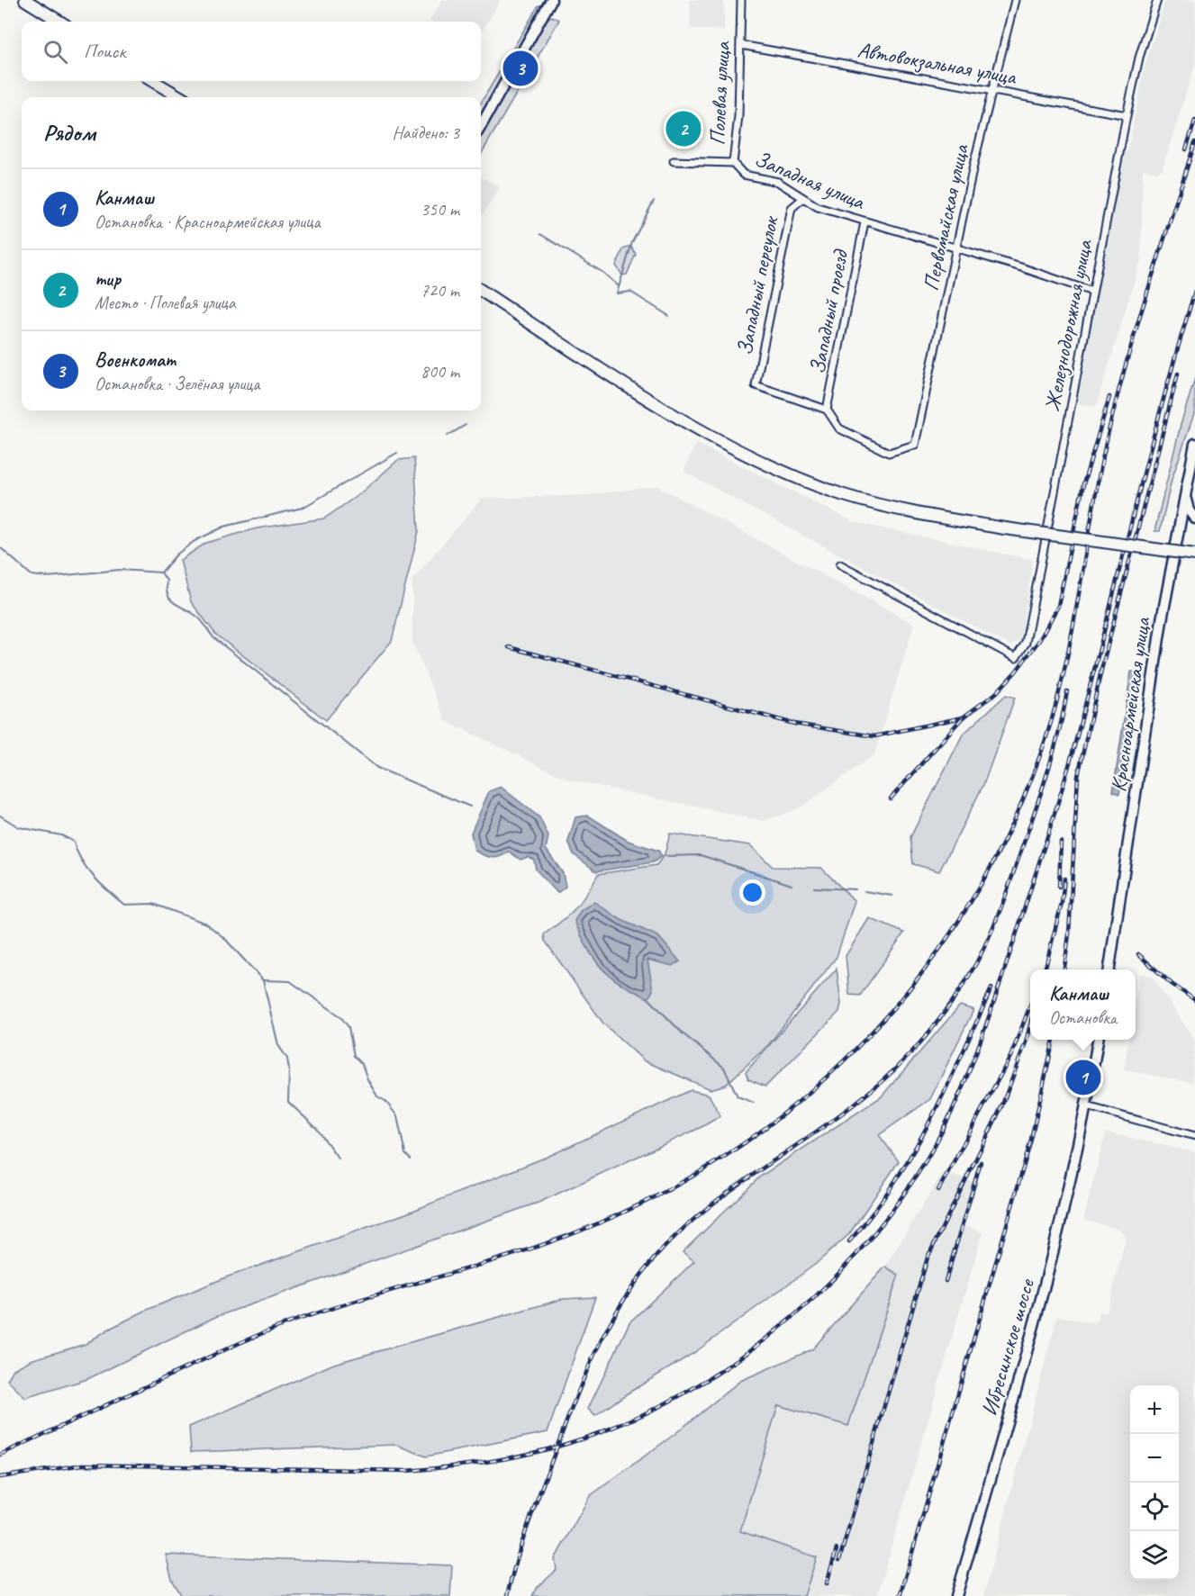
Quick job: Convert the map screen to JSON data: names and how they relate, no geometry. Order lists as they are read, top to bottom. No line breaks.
{"streets":{"main road":["Красноармейская улица","Ибресинское шоссе"],"street":["Автовокзальная улица","Полевая улица","Западная улица","Первомайская улица","Западный переулок","Западный проезд","Железнодорожная улица"]},"crossings":[["Автовокзальная улица","Полевая улица"],["Автовокзальная улица","Первомайская улица"],["Автовокзальная улица","Железнодорожная улица"],["Полевая улица","Западная улица"],["Западная улица","Первомайская улица"],["Западная улица","Западный переулок"],["Западная улица","Западный проезд"],["Западная улица","Железнодорожная улица"],["Первомайская улица","Западный переулок"],["Первомайская улица","Западный проезд"],["Западный переулок","Западный проезд"]],"page":{"search":"Поиск","pins":["3","2","1"],"heading":["Рядом","Найдено: 3"],"list":[{"mark":"1","name":"Канмаш","note":"Остановка · Красноармейская улица","value":"350 m"},{"mark":"2","name":"тир","note":"Место · Полевая улица","value":"720 m"},{"mark":"3","name":"Военкомат","note":"Остановка · Зелёная улица","value":"800 m"}],"popup":["Канмаш","Остановка"],"map_buttons":["+","−"]}}
